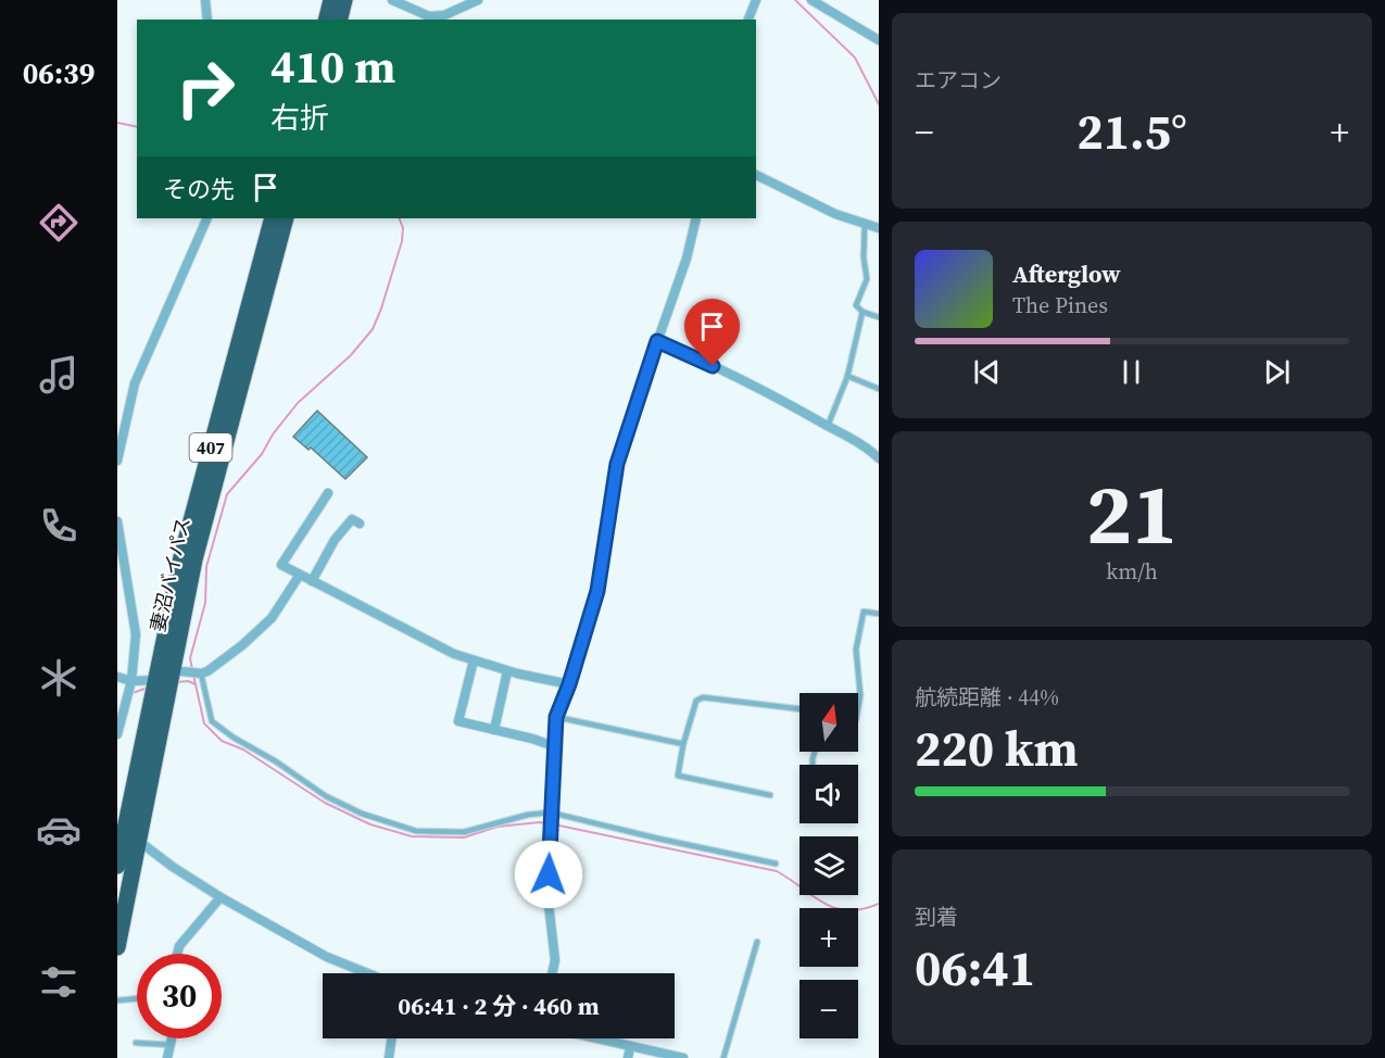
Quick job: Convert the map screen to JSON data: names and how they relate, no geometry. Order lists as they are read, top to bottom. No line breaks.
{"streets":{"highway":["407","妻沼バイパス"]},"north":"top","page":{"tabs":"06:39","tile":["エアコン",["21","km/h"],["航続距離 · 44%","220 km"],["到着","06:41"]],"turn":["410 m","右折"],"heat":["−","21.5°","+"],"then":"その先","song":["Afterglow","The Pines"],"map_buttons":["+","−"],"limit":"30","trip":"06:41 · 2 分 · 460 m"}}
